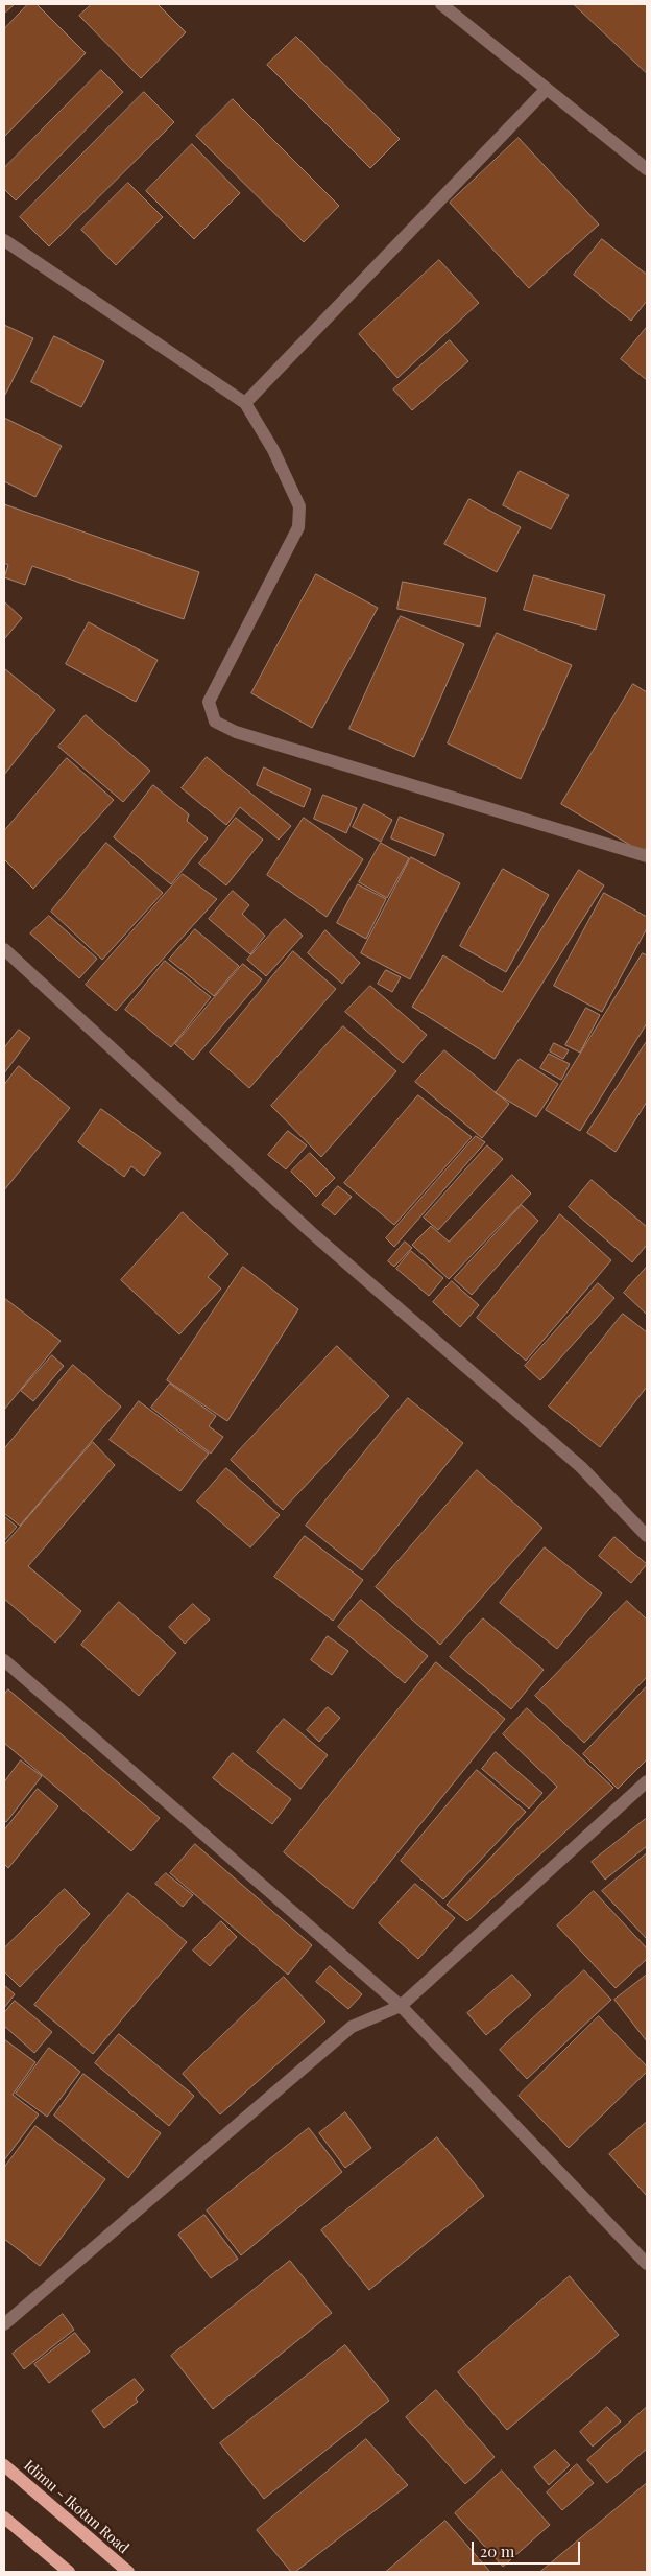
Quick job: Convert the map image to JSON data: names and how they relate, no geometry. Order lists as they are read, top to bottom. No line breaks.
{"streets":{"main road":["Idimu - Ikotun Road"]},"scale_bar":"20 m"}
